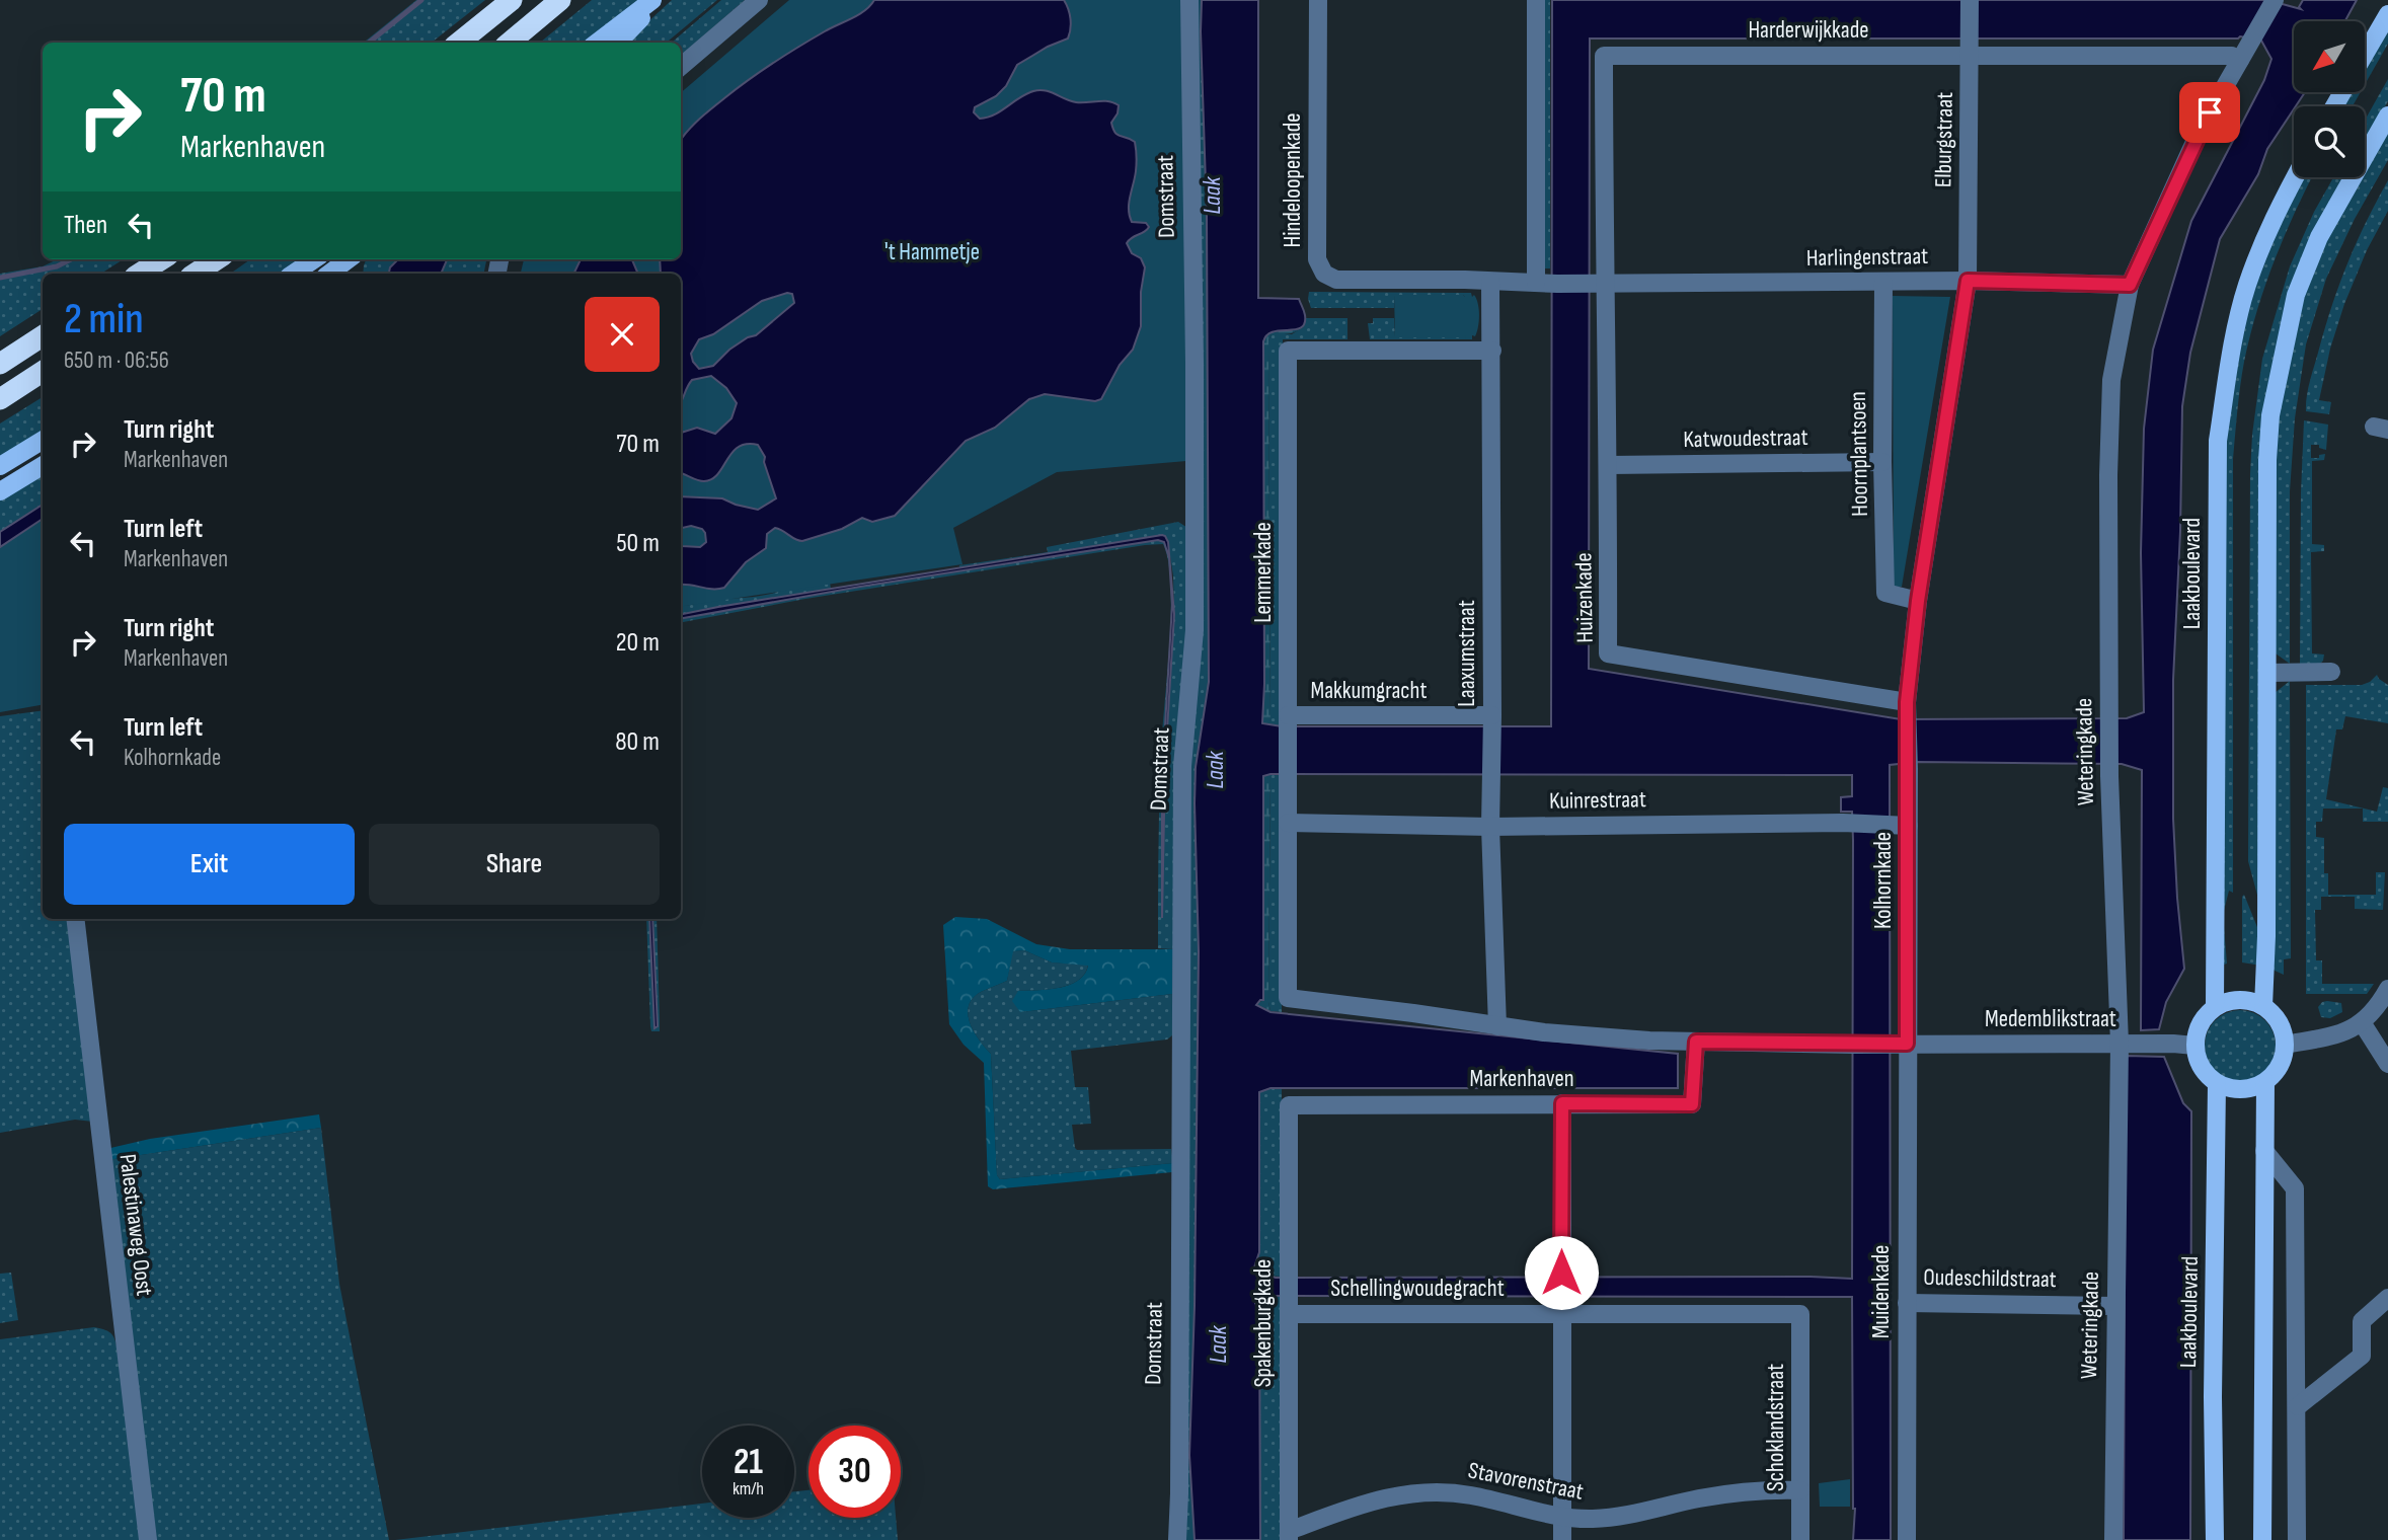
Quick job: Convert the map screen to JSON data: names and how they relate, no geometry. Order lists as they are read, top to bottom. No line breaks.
{"streets":{"main road":["Laakboulevard"],"street":["Harderwijkkade","Elburgstraat","Hindeloopenkade","Domstraat","Harlingenstraat","Katwoudestraat","Hoornplantsoen","Lemmerkade","Huizenkade","Laaxumstraat","Makkumgracht","Weteringkade","Kuinrestraat","Kolhornkade","Medemblikstraat","Markenhaven","Palestinaweg Oost","Oudeschildstraat","Schellingwoudegracht","Muidenkade","Spakenburgkade","Schoklandstraat","Stavorenstraat"]},"crossings":[["Harderwijkkade","Elburgstraat"],["Harderwijkkade","Hindeloopenkade"],["Harderwijkkade","Harlingenstraat"],["Harderwijkkade","Huizenkade"],["Harderwijkkade","Weteringkade"],["Elburgstraat","Harlingenstraat"],["Hindeloopenkade","Harlingenstraat"],["Hindeloopenkade","Huizenkade"],["Hindeloopenkade","Laaxumstraat"],["Harlingenstraat","Hoornplantsoen"],["Harlingenstraat","Huizenkade"],["Harlingenstraat","Weteringkade"],["Katwoudestraat","Hoornplantsoen"],["Katwoudestraat","Huizenkade"],["Lemmerkade","Laaxumstraat"],["Lemmerkade","Makkumgracht"],["Lemmerkade","Kuinrestraat"],["Lemmerkade","Markenhaven"],["Laakboulevard","Medemblikstraat"],["Huizenkade","Kolhornkade"],["Laaxumstraat","Makkumgracht"],["Laaxumstraat","Kuinrestraat"],["Laaxumstraat","Markenhaven"],["Weteringkade","Medemblikstraat"],["Weteringkade","Oudeschildstraat"],["Kuinrestraat","Kolhornkade"],["Kolhornkade","Medemblikstraat"],["Kolhornkade","Markenhaven"],["Kolhornkade","Muidenkade"],["Medemblikstraat","Markenhaven"],["Medemblikstraat","Muidenkade"],["Markenhaven","Muidenkade"],["Markenhaven","Spakenburgkade"],["Oudeschildstraat","Muidenkade"],["Schellingwoudegracht","Spakenburgkade"],["Schellingwoudegracht","Schoklandstraat"],["Spakenburgkade","Stavorenstraat"],["Schoklandstraat","Stavorenstraat"]],"water":["Laak"],"parks":["'t Hammetje"],"north":"bottom left","page":{"turn":["70 m","Markenhaven"],"then":"Then","heading":["2 min","650 m · 06:56"],"list":[{"name":"Turn right","note":"Markenhaven","value":"70 m"},{"name":"Turn left","note":"Markenhaven","value":"50 m"},{"name":"Turn right","note":"Markenhaven","value":"20 m"},{"name":"Turn left","note":"Kolhornkade","value":"80 m"}],"buttons":["Exit","Share"],"speed":"21 km/h","limit":"30"}}
